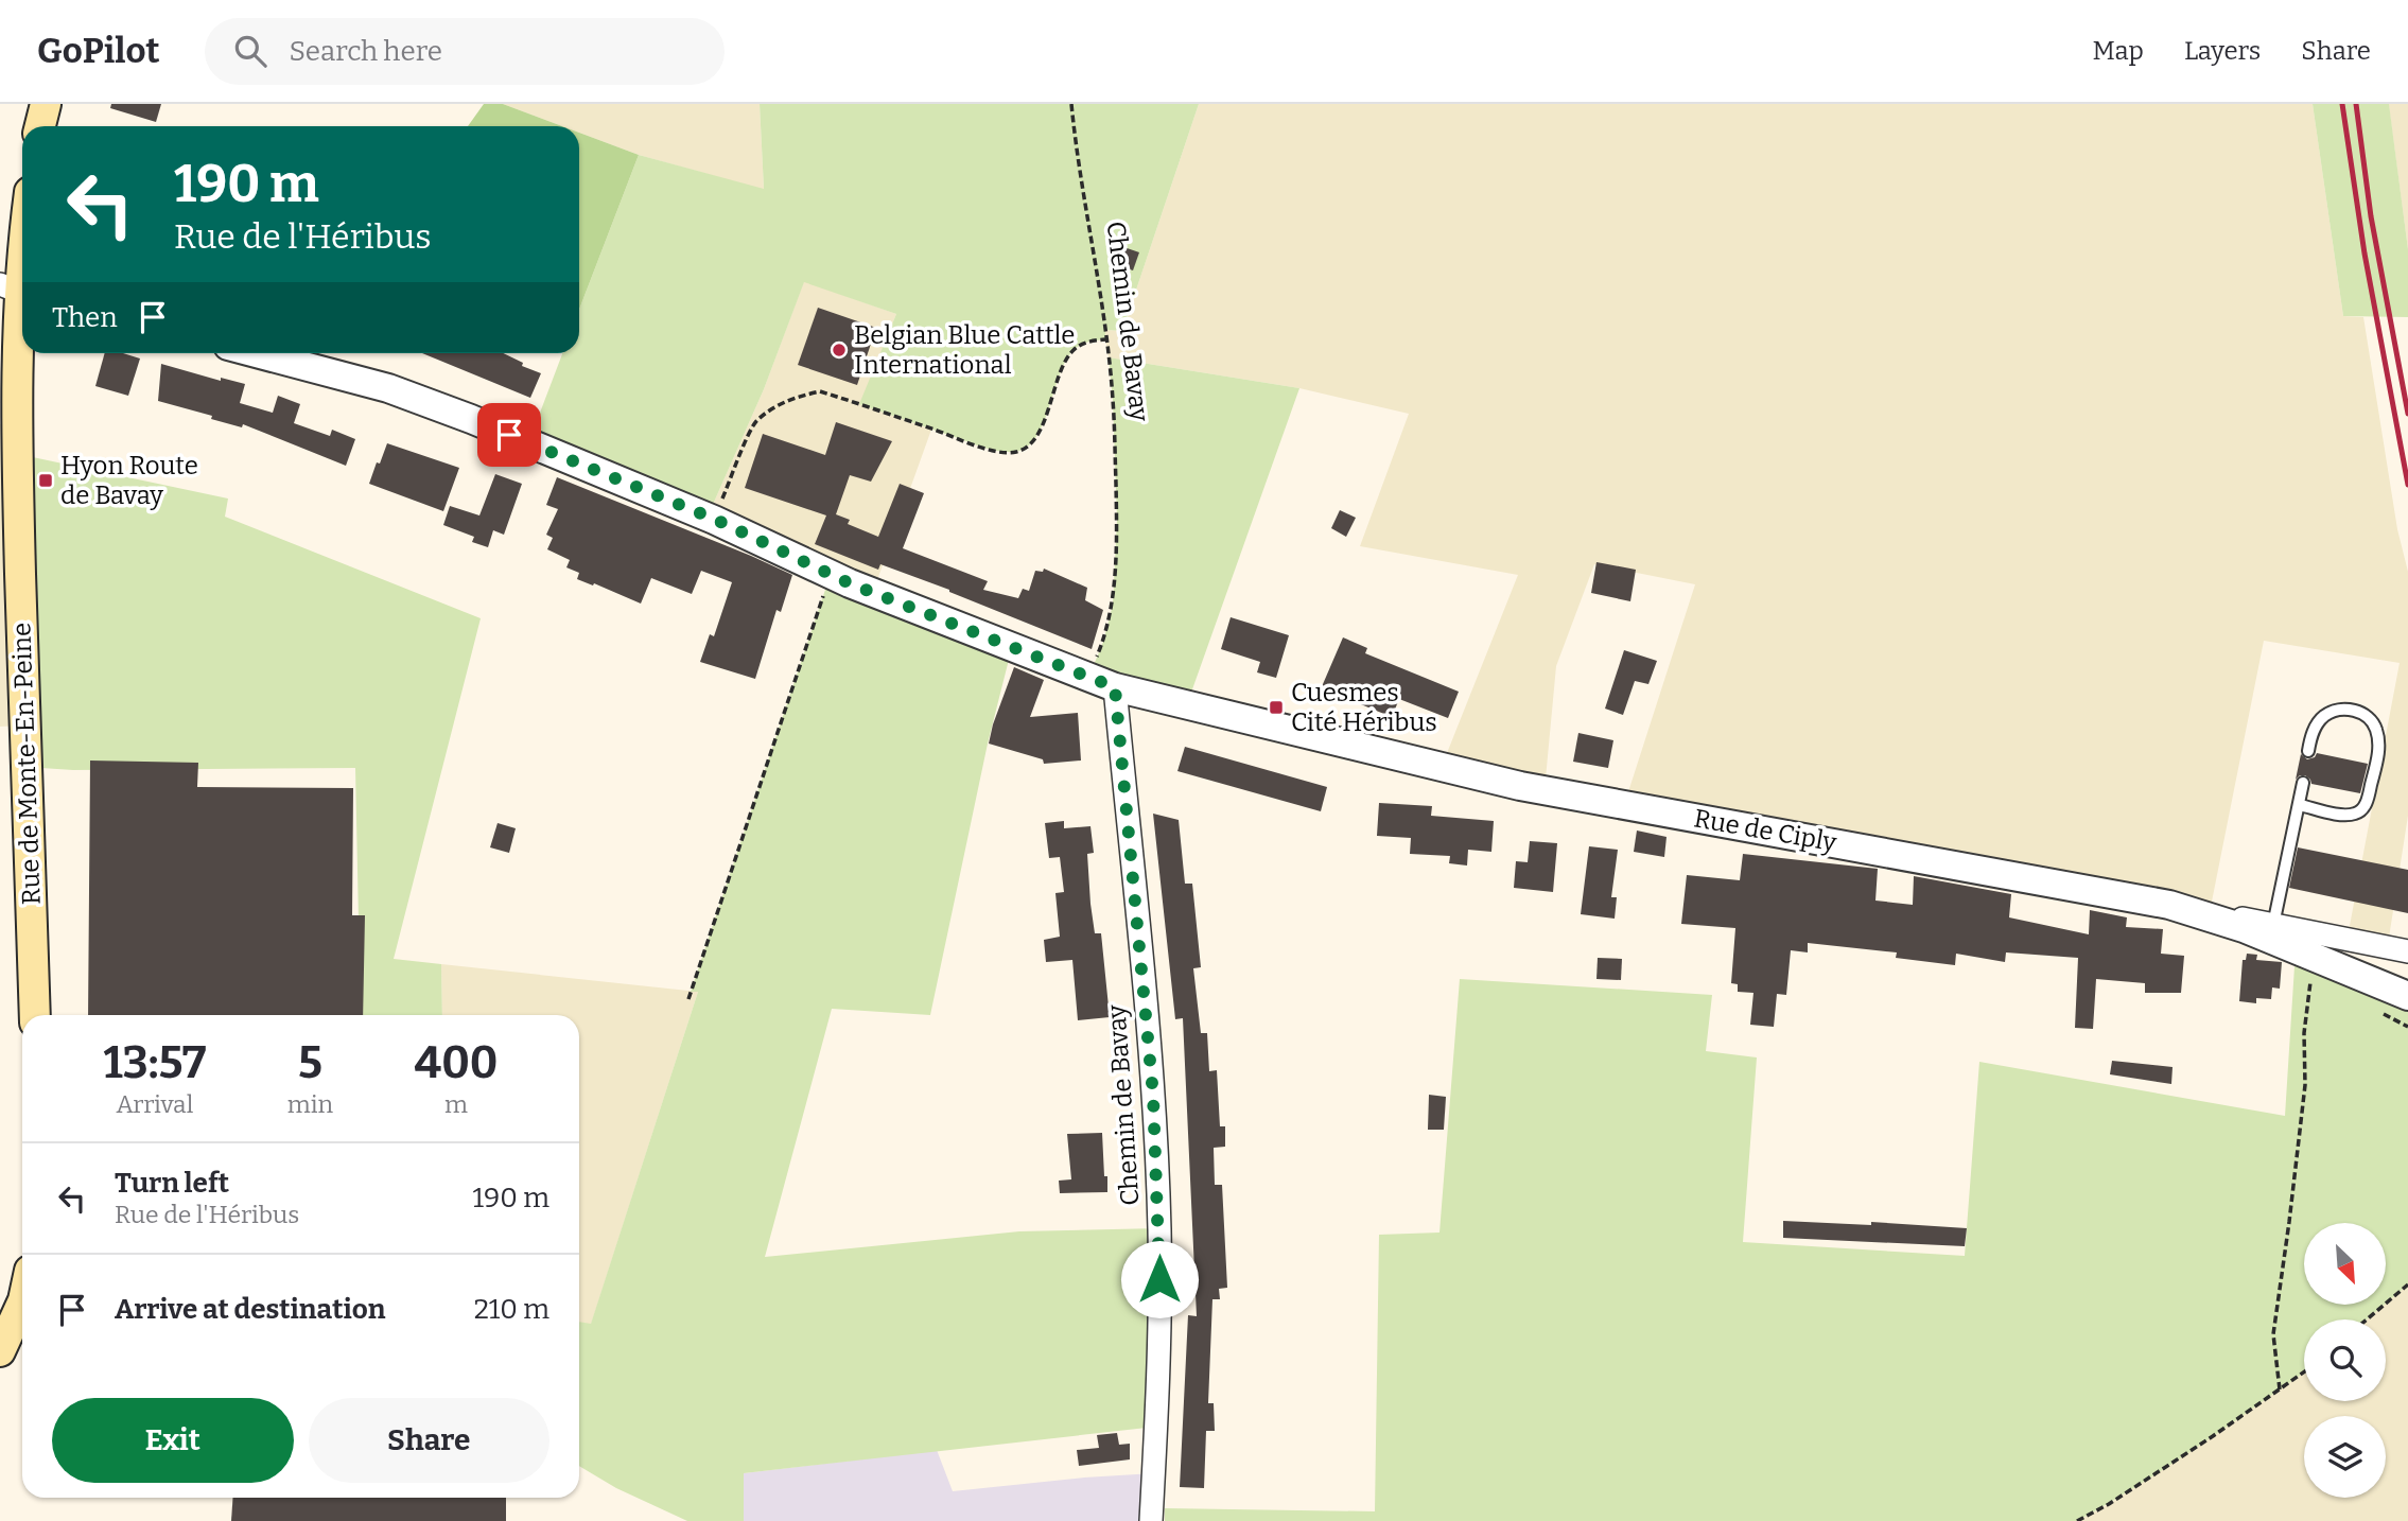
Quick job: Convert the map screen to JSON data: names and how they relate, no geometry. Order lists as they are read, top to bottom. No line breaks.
{"streets":{"main road":["Rue de Monte-En-Peine"],"street":["Chemin de Bavay","Rue de Ciply"]},"crossings":[["Chemin de Bavay","Rue de Ciply"]],"places":{"other":["Belgian Blue Cattle International"],"transit":["Hyon Route de Bavay","Cuesmes Cité Héribus"]},"north":"bottom right","page":{"header":"GoPilot","search":"Search here","nav":["Map","Layers","Share"],"turn":["190 m","Rue de l'Héribus"],"then":"Then","eta":["13:57","Arrival","5","min","400","m"],"list":[{"name":"Turn left","note":"Rue de l'Héribus","value":"190 m"},{"name":"Arrive at destination","value":"210 m"}],"buttons":["Exit","Share"]}}
